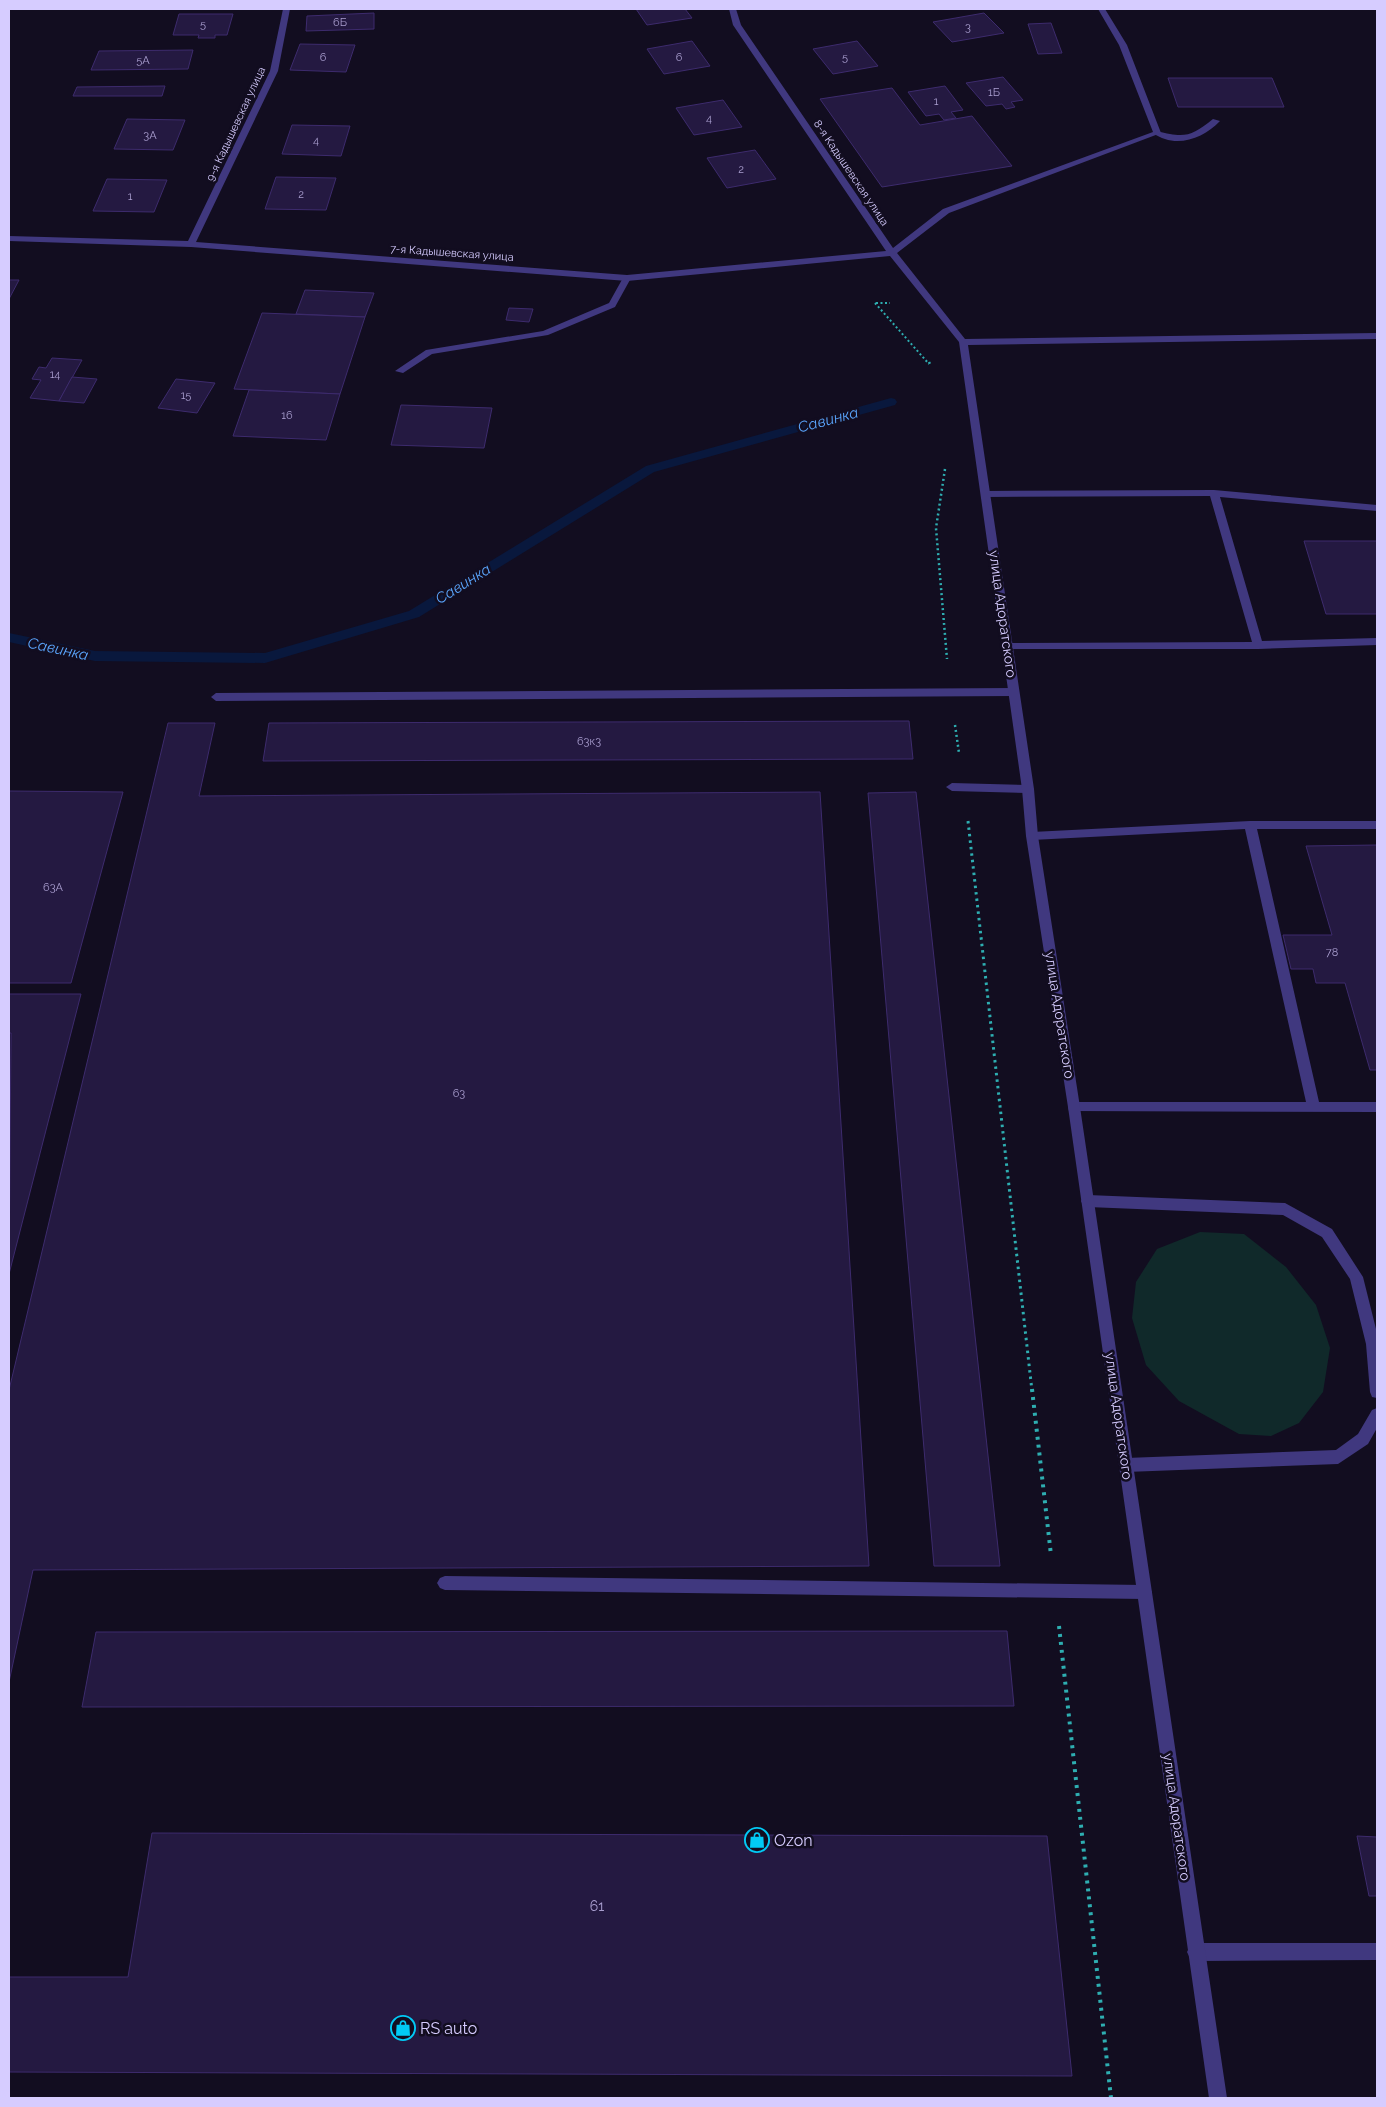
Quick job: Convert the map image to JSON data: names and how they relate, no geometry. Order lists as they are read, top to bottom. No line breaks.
{"streets":{"street":["9-я Кадышевская улица","8-я Кадышевская улица","7-я Кадышевская улица","улица Адоратского"]},"crossings":[["9-я Кадышевская улица","7-я Кадышевская улица"],["8-я Кадышевская улица","7-я Кадышевская улица"],["8-я Кадышевская улица","улица Адоратского"]],"water":["Савинка"],"places":{"shop":["Ozon","RS auto"]},"house_numbers":["6Б","5","3","6","6","5","5А","1Б","1","4","3А","4","2","2","1","14","15","16","63к3","63А","78","63","61"]}
